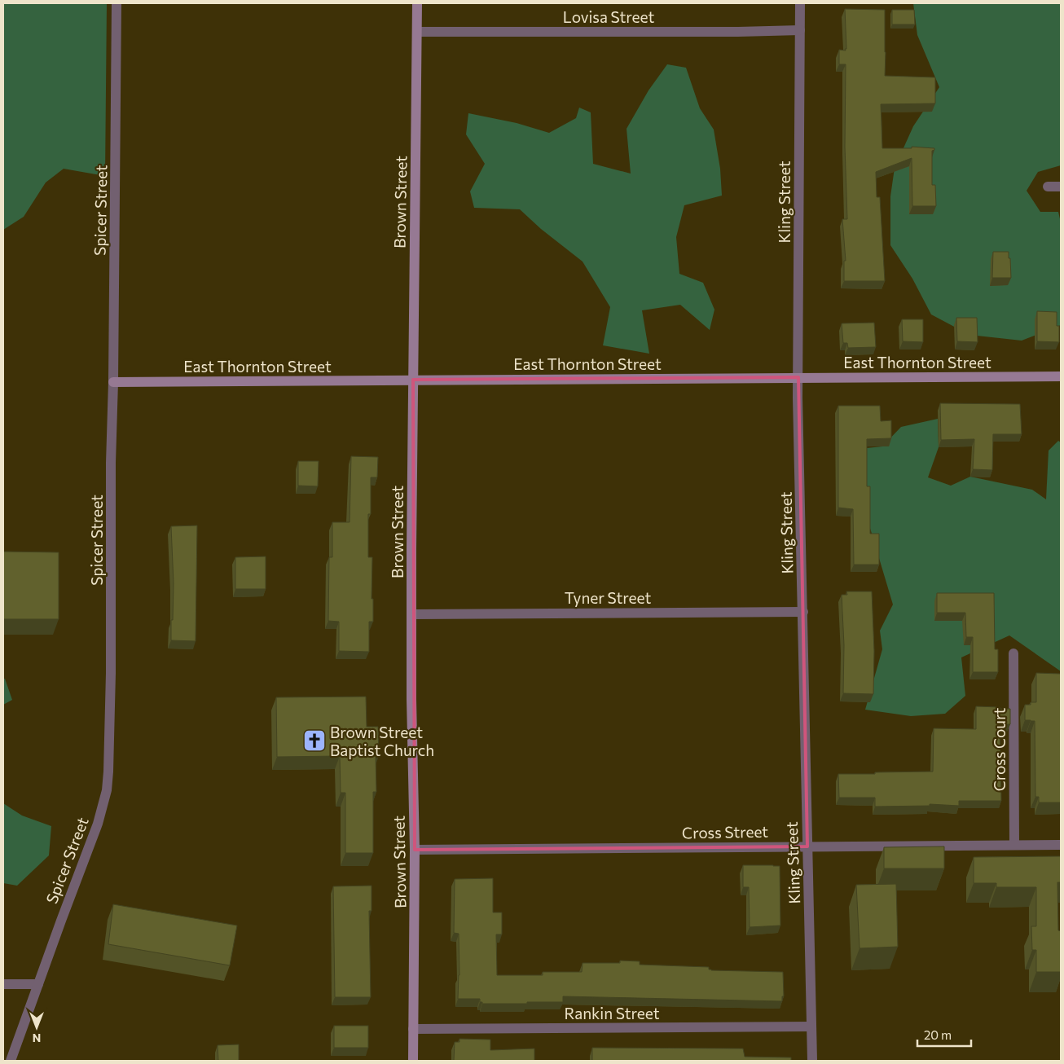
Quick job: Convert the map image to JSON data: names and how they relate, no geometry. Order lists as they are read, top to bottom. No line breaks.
{"streets":{"main road":["Brown Street","East Thornton Street"],"street":["Lovisa Street","Kling Street","Spicer Street","Tyner Street","Cross Court","Cross Street","Rankin Street"]},"crossings":[["Lovisa Street","Brown Street"],["Lovisa Street","Kling Street"],["Brown Street","East Thornton Street"],["Brown Street","Tyner Street"],["Brown Street","Cross Street"],["Brown Street","Rankin Street"],["Kling Street","East Thornton Street"],["Kling Street","Tyner Street"],["Kling Street","Cross Street"],["Kling Street","Rankin Street"],["Spicer Street","East Thornton Street"],["Cross Court","Cross Street"]],"places":{"church":["Brown Street Baptist Church"]},"scale_bar":"20 m","north":"bottom"}
